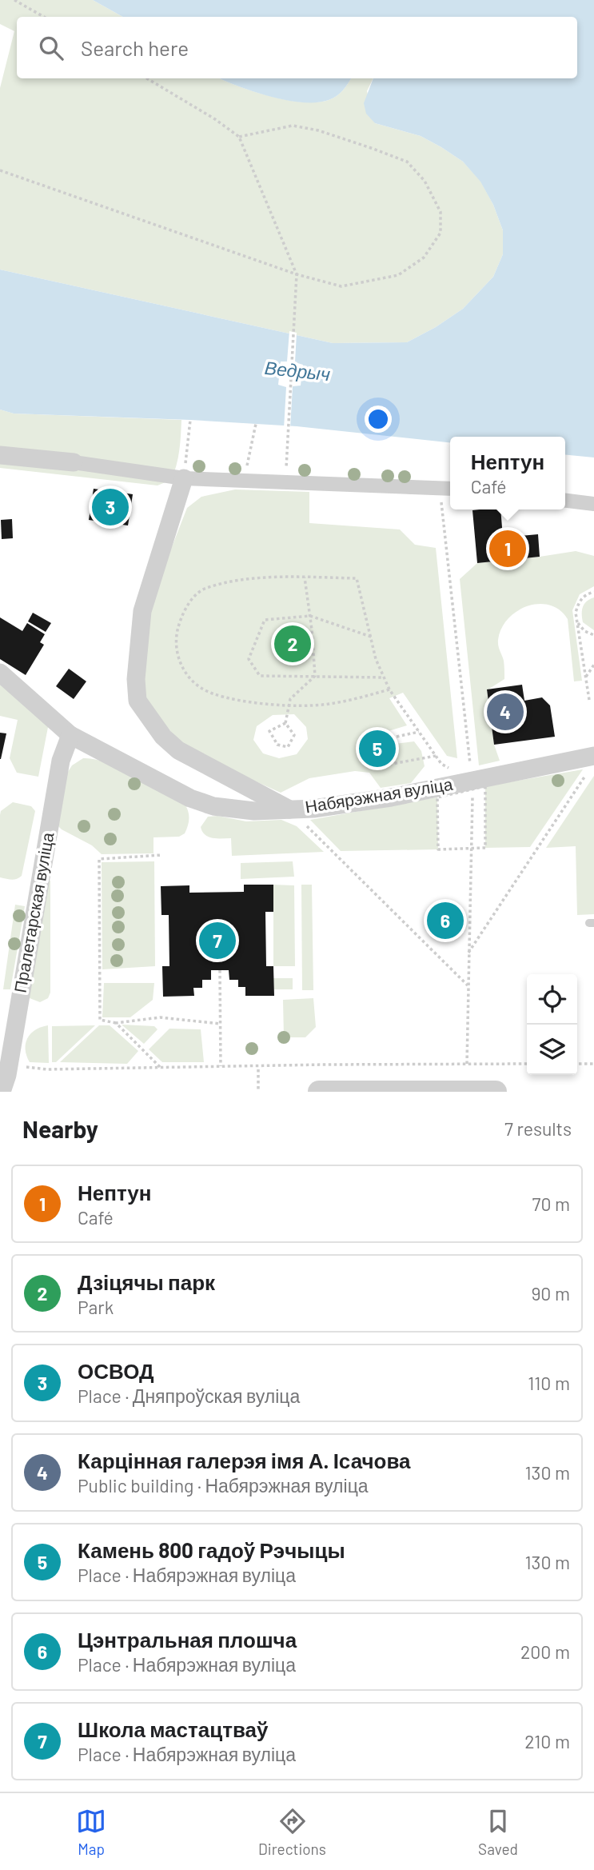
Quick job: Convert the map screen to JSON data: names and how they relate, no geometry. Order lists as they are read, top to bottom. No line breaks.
{"streets":{"street":["Набярэжная вуліца","Пралетарская вуліца"]},"crossings":[["Набярэжная вуліца","Пралетарская вуліца"]],"water":["Ведрыч"],"page":{"search":"Search here","popup":["Нептун","Café"],"pins":["3","1","2","4","5","6","7"],"heading":["Nearby","7 results"],"list":[{"mark":"1","name":"Нептун","note":"Café","value":"70 m"},{"mark":"2","name":"Дзіцячы парк","note":"Park","value":"90 m"},{"mark":"3","name":"ОСВОД","note":"Place · Дняпроўская вуліца","value":"110 m"},{"mark":"4","name":"Карцінная галерэя імя А. Ісачова","note":"Public building · Набярэжная вуліца","value":"130 m"},{"mark":"5","name":"Камень 800 гадоў Рэчыцы","note":"Place · Набярэжная вуліца","value":"130 m"},{"mark":"6","name":"Цэнтральная плошча","note":"Place · Набярэжная вуліца","value":"200 m"},{"mark":"7","name":"Школа мастацтваў","note":"Place · Набярэжная вуліца","value":"210 m"}],"nav":["Map","Directions","Saved"]}}
